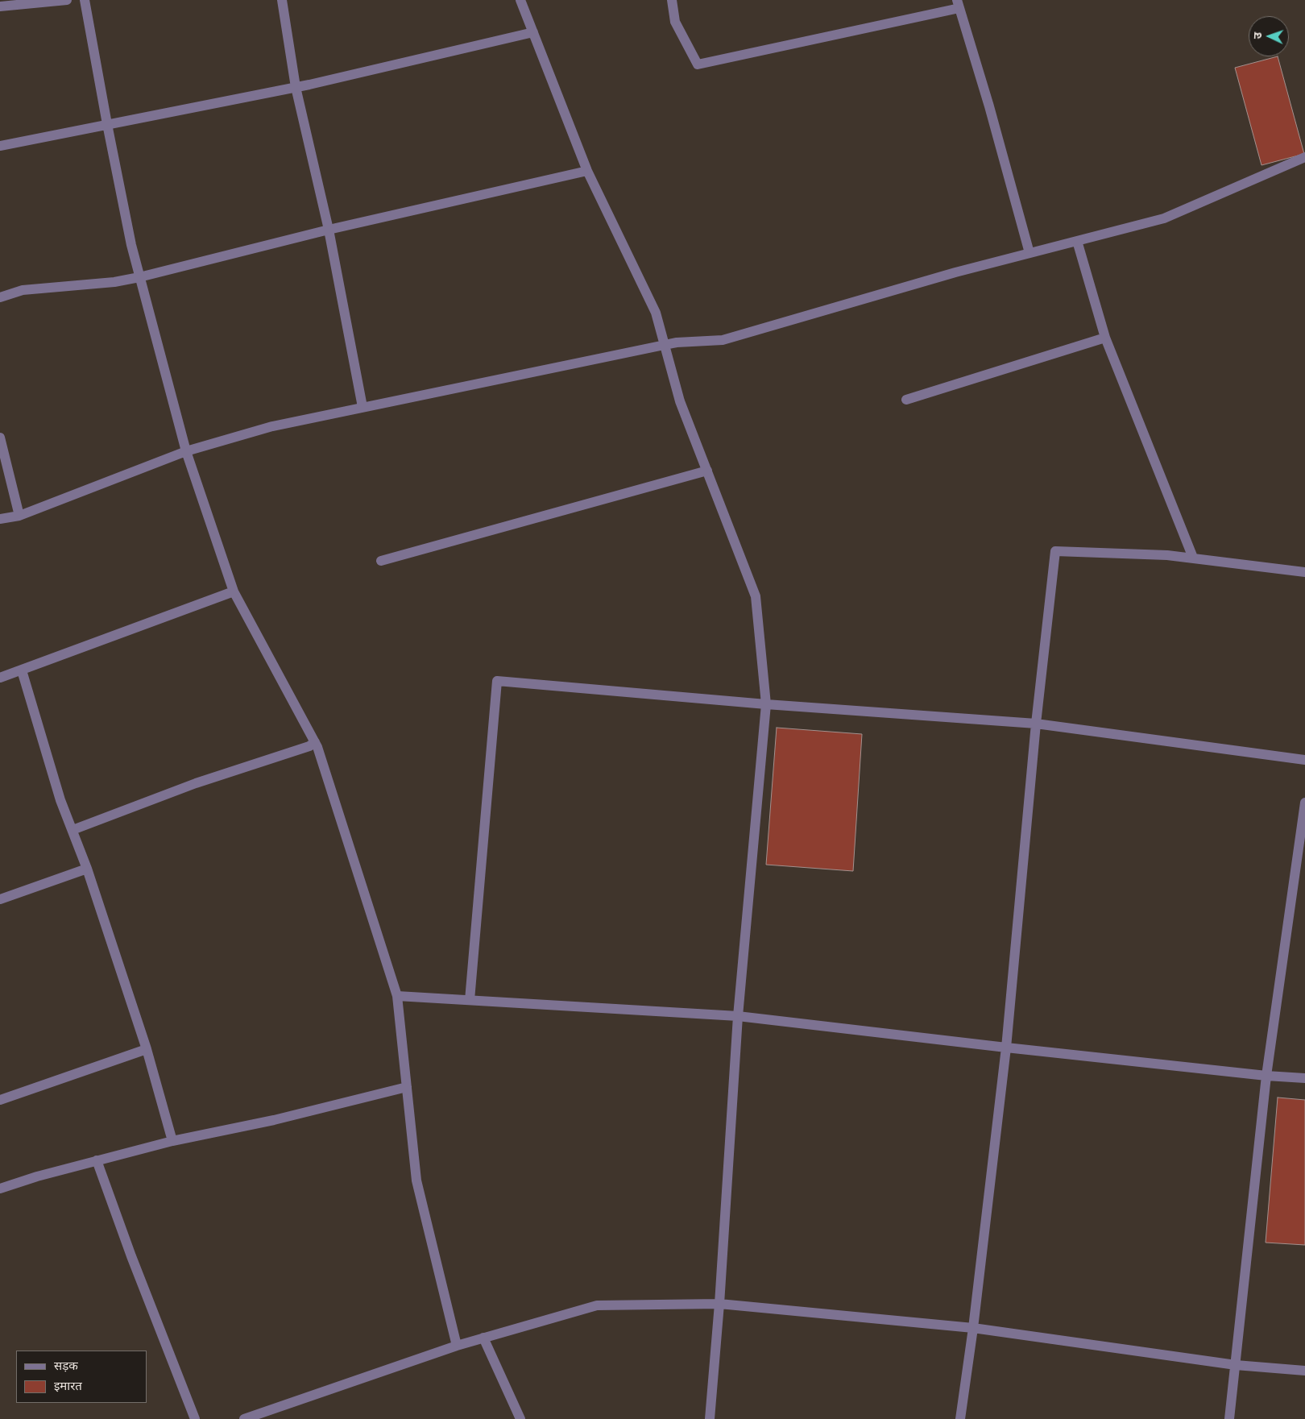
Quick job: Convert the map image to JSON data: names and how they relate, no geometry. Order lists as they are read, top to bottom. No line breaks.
{"legend":["सड़क","इमारत"],"north":"left"}
